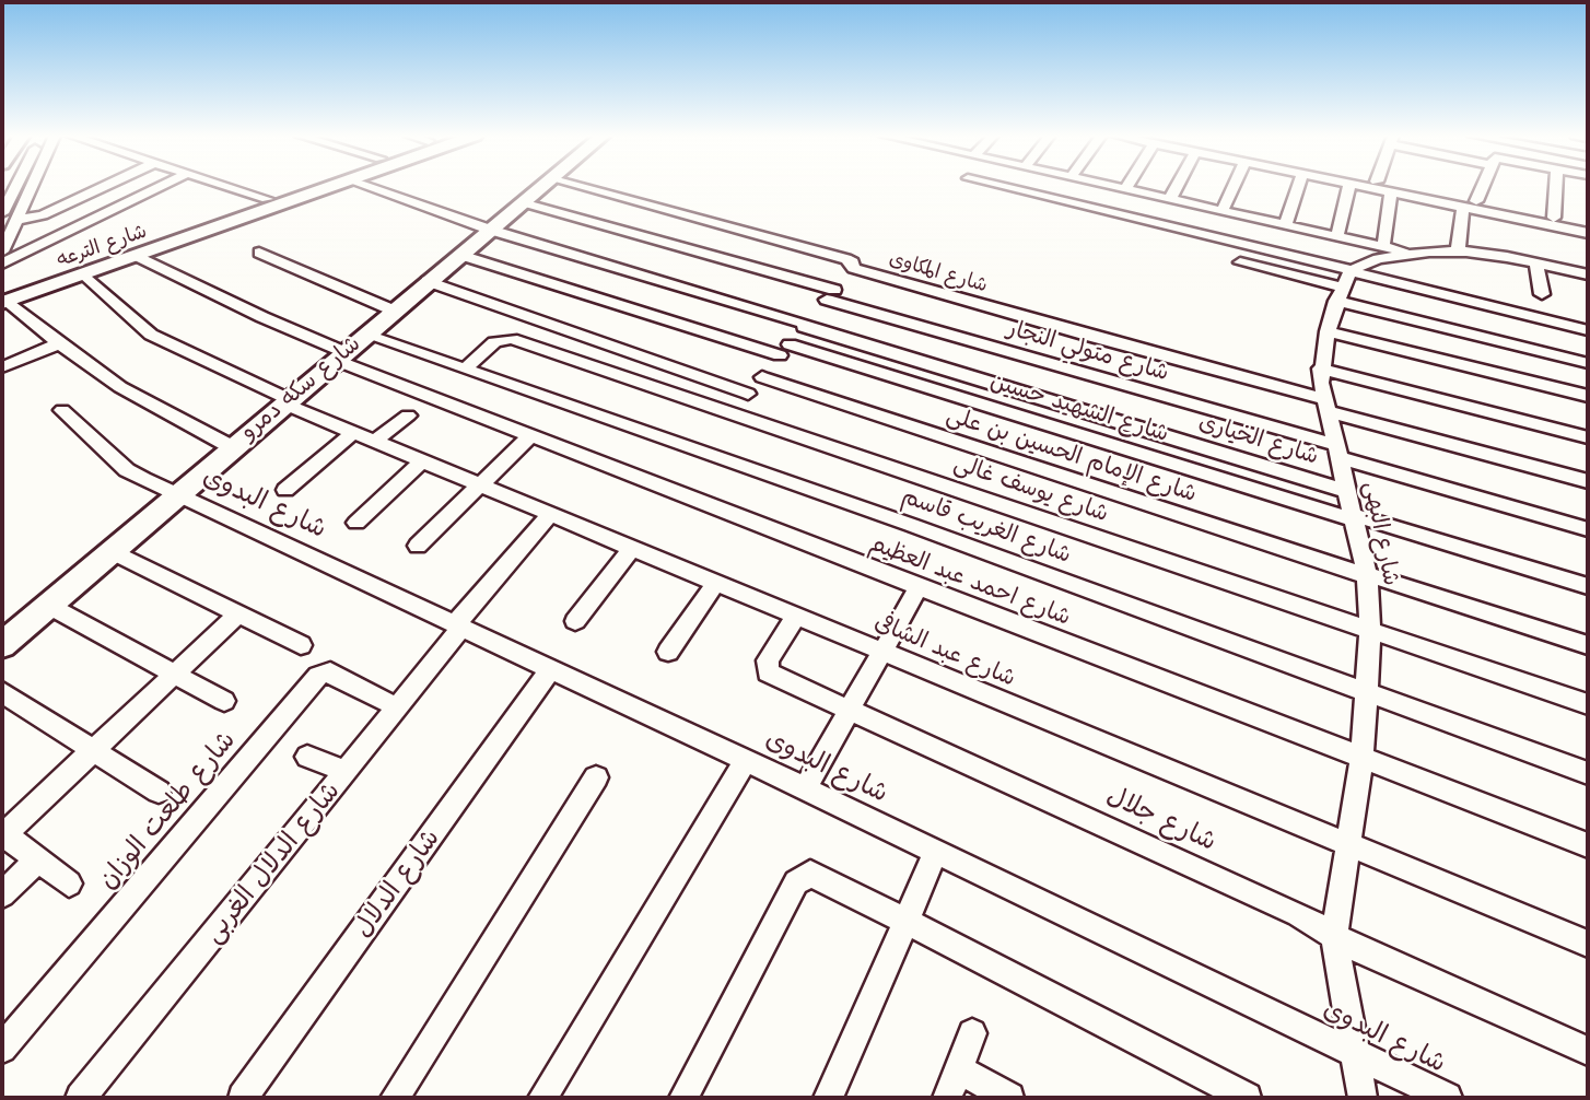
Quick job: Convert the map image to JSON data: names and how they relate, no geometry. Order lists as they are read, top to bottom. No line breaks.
{"streets":{"main road":["شارع الترعه","شارع سكه دمرو"],"street":["شارع المكاوى","شارع متولي النجار","شارع الشهيد حسين","شارع الخيارى","شارع الإمام الحسين بن على","شارع يوسف غالى","شارع البدوى","شارع الغريب قاسم","شارع البهى","شارع احمد عبد العظيم","شارع عبد الشافى","شارع طلعت الوزان","شارع جلال","شارع الدلال الغربى","شارع الدلال"]},"crossings":[["شارع الترعه","شارع احمد عبد العظيم"],["شارع الترعه","شارع عبد الشافى"],["شارع المكاوى","شارع البهى"],["شارع متولي النجار","شارع سكه دمرو"],["شارع متولي النجار","شارع البهى"],["شارع سكه دمرو","شارع الشهيد حسين"],["شارع سكه دمرو","شارع الخيارى"],["شارع سكه دمرو","شارع البدوى"],["شارع سكه دمرو","شارع الغريب قاسم"],["شارع سكه دمرو","شارع احمد عبد العظيم"],["شارع سكه دمرو","شارع عبد الشافى"],["شارع الشهيد حسين","شارع البهى"],["شارع الخيارى","شارع البهى"],["شارع الإمام الحسين بن على","شارع البهى"],["شارع يوسف غالى","شارع الغريب قاسم"],["شارع يوسف غالى","شارع البهى"],["شارع البدوى","شارع البهى"],["شارع البدوى","شارع الدلال الغربى"],["شارع البدوى","شارع الدلال"],["شارع الغريب قاسم","شارع البهى"],["شارع البهى","شارع احمد عبد العظيم"],["شارع البهى","شارع عبد الشافى"],["شارع البهى","شارع جلال"],["شارع عبد الشافى","شارع جلال"],["شارع عبد الشافى","شارع الدلال الغربى"],["شارع طلعت الوزان","شارع الدلال الغربى"]]}
